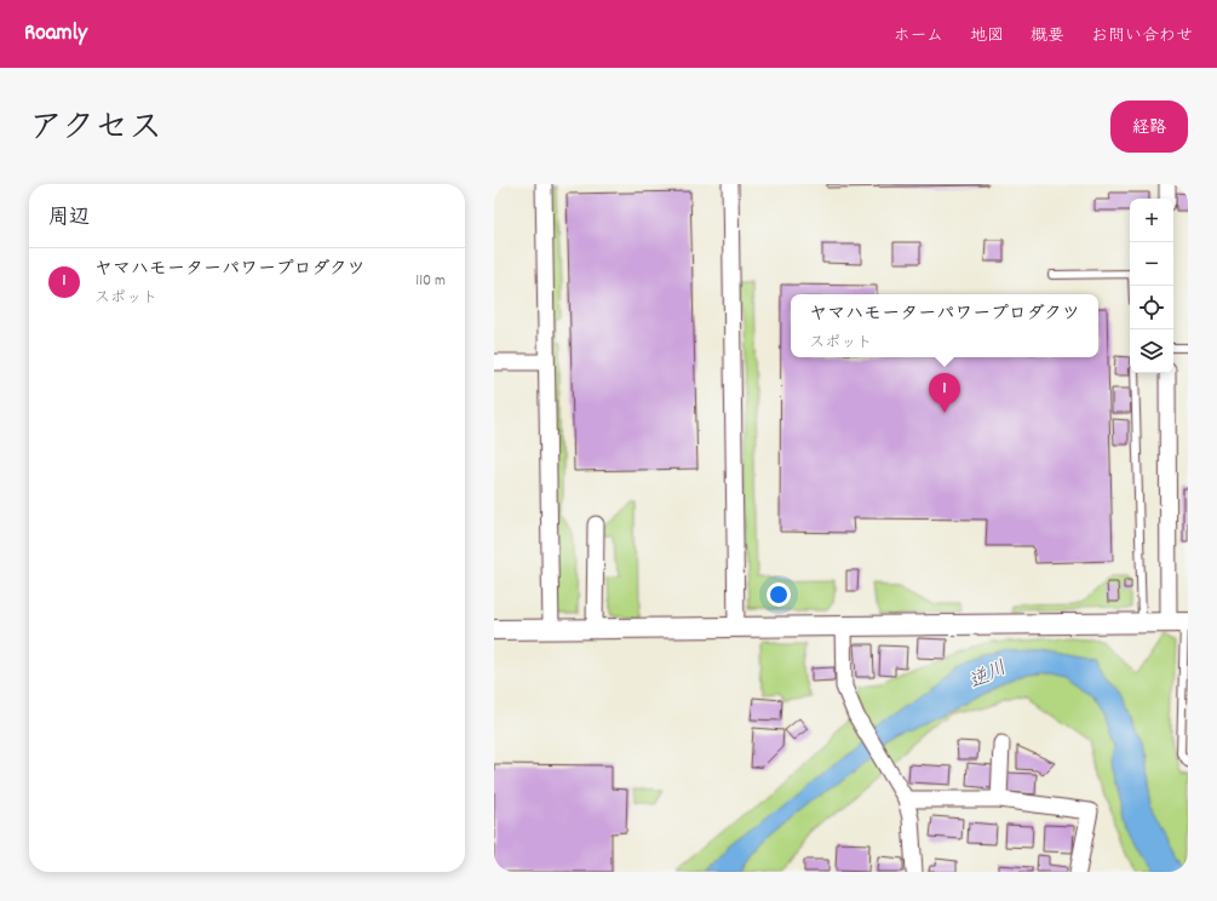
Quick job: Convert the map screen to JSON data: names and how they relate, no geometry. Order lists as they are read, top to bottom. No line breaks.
{"water":["逆川"],"page":{"header":"Roamly","nav":["ホーム","地図","概要","お問い合わせ"],"title":"アクセス","buttons":"経路","heading":"周辺","map_buttons":["+","−"],"list":[{"mark":"1","name":"ヤマハモーターパワープロダクツ","note":"スポット","value":"110 m"}],"popup":["ヤマハモーターパワープロダクツ","スポット"],"pins":"1"}}
